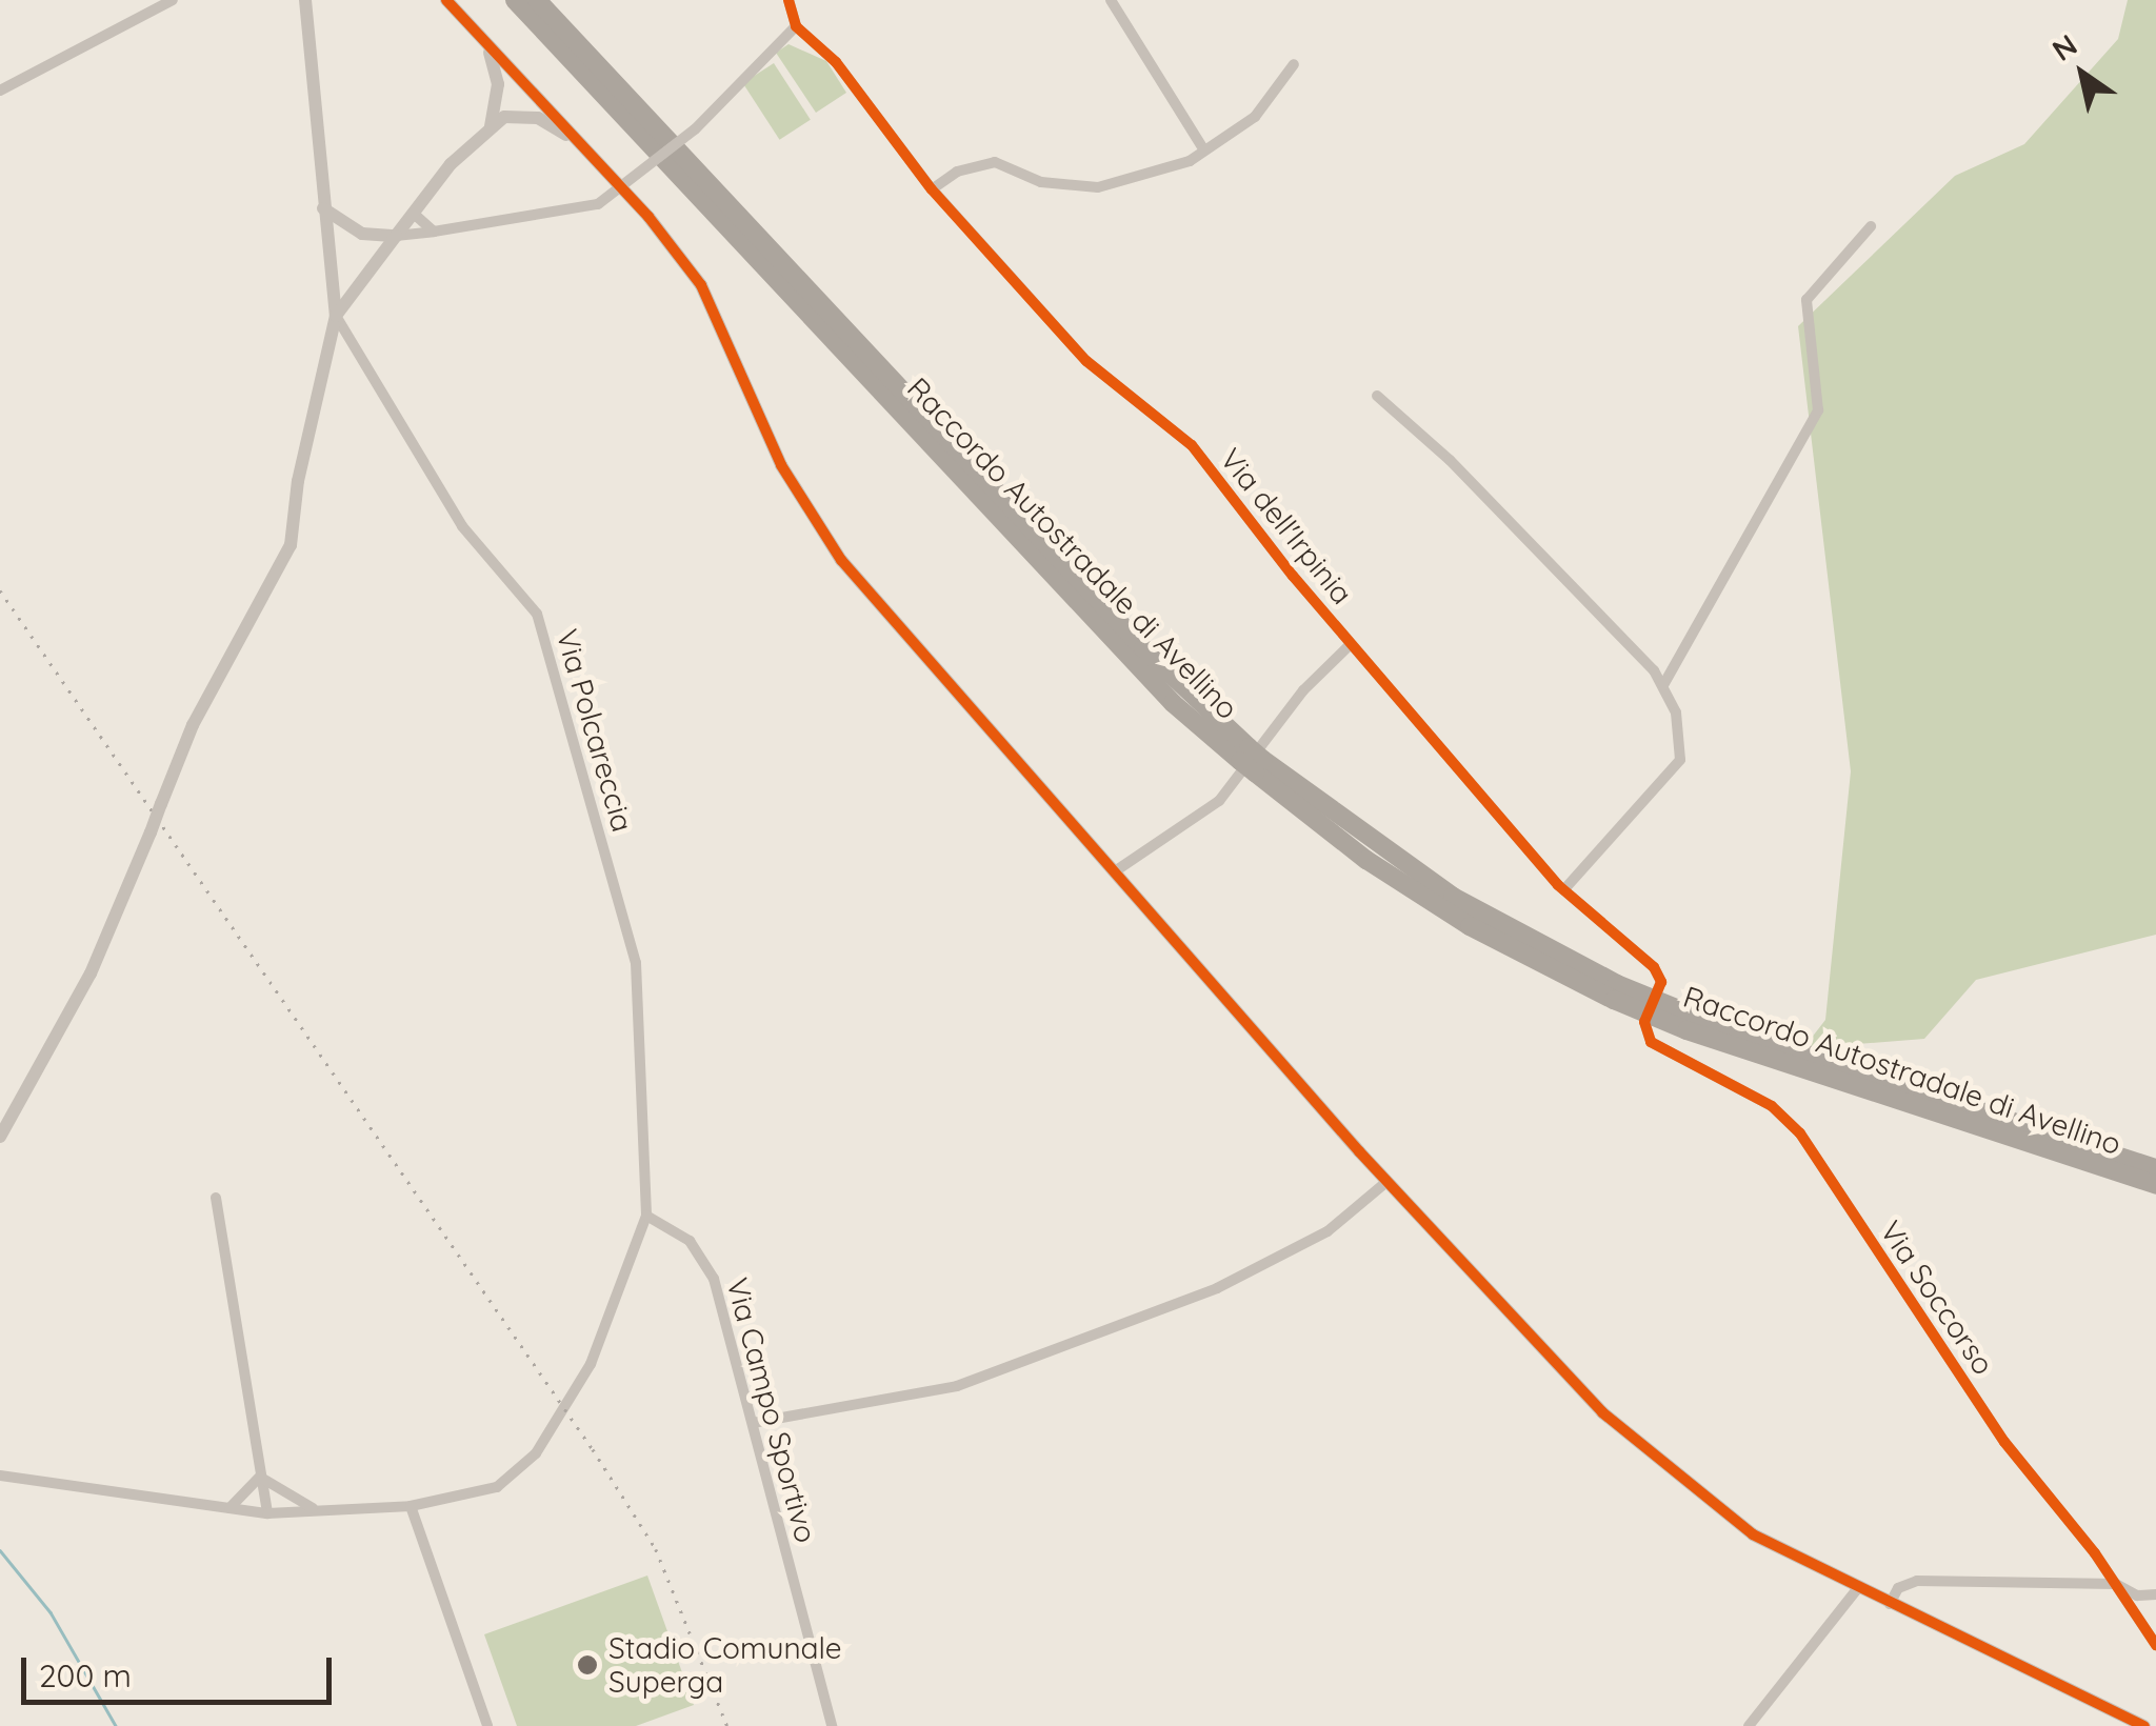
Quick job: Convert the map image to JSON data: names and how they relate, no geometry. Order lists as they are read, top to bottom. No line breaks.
{"streets":{"highway":["Raccordo Autostradale di Avellino"],"street":["Via dell'Irpinia","Via Polcareccia","Via Soccorso","Via Campo Sportivo"]},"crossings":[["Via Polcareccia","Via Campo Sportivo"]],"places":["Stadio Comunale Superga"],"scale_bar":"200 m","north":"top left"}
